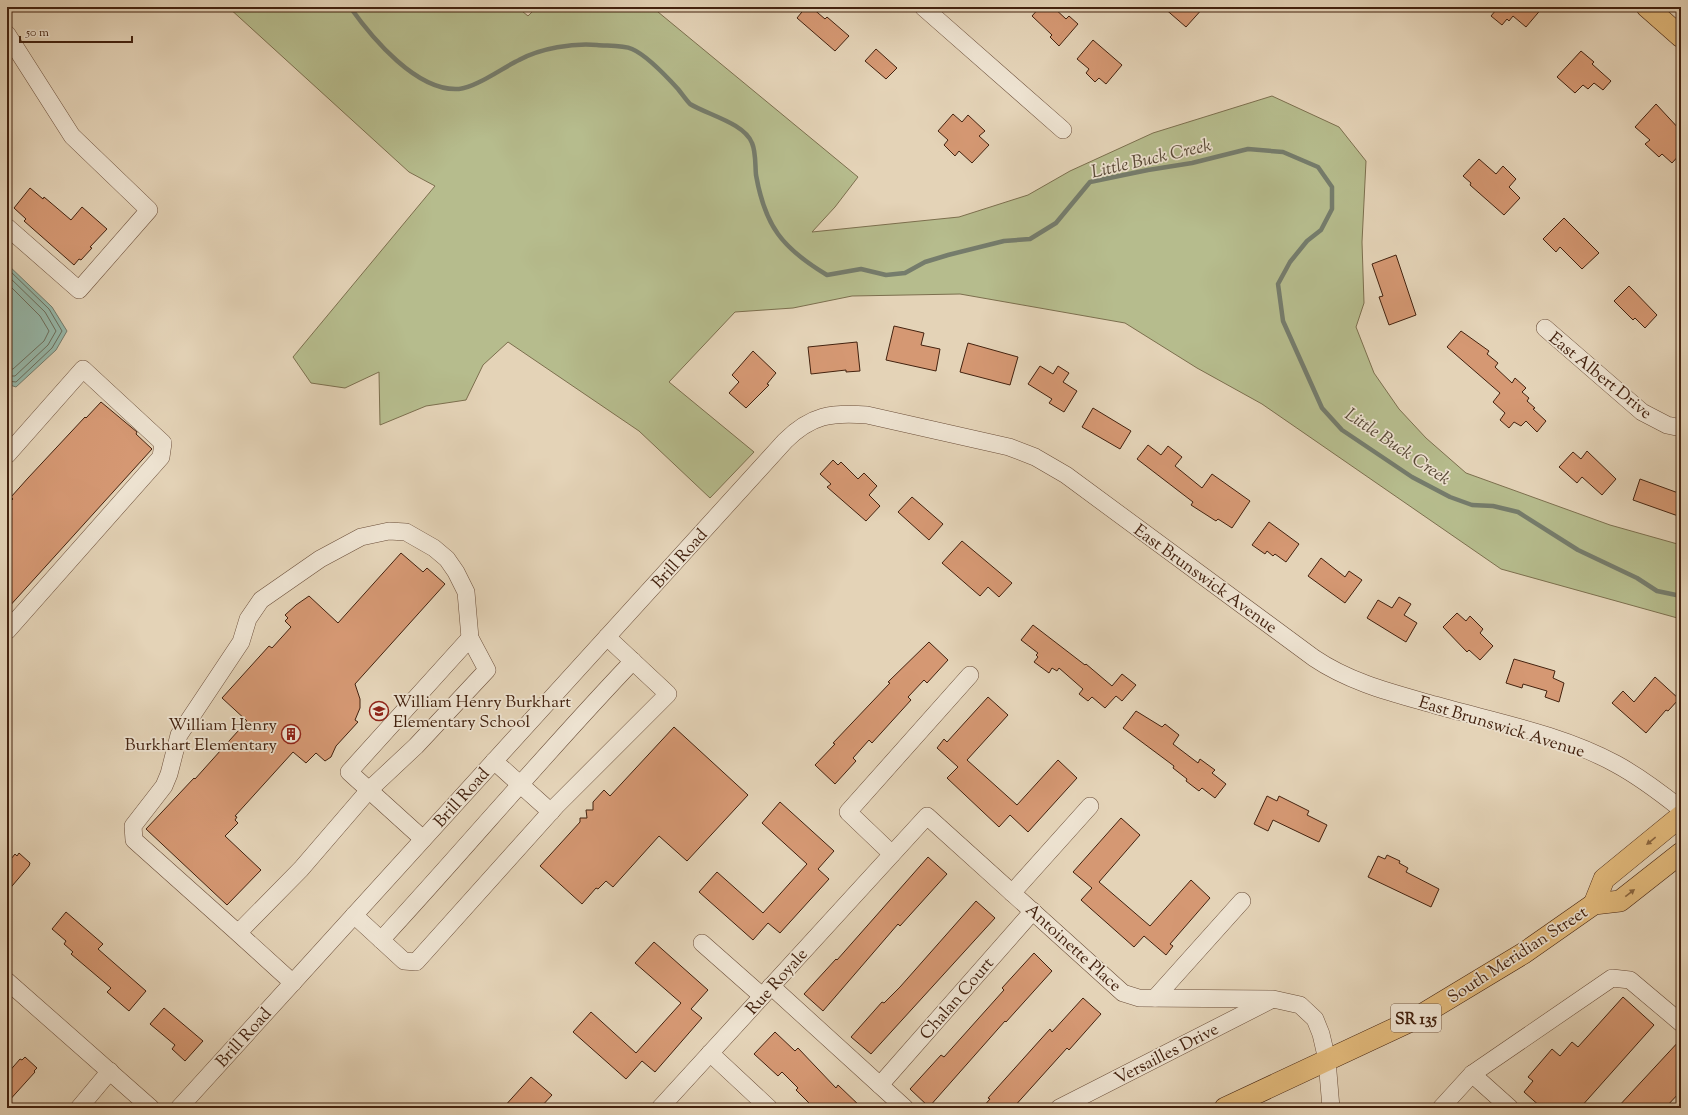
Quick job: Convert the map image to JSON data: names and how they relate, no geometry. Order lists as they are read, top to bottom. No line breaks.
{"streets":{"main road":["South Meridian Street","SR 135"],"street":["East Albert Drive","Brill Road","East Brunswick Avenue","Antoinette Place","Rue Royale","Chalan Court","Versailles Drive"]},"crossings":[["Brill Road","East Brunswick Avenue"],["Antoinette Place","South Meridian Street"],["Antoinette Place","Rue Royale"],["Antoinette Place","Chalan Court"],["Antoinette Place","Versailles Drive"]],"water":["Little Buck Creek"],"places":{"school or university":["William Henry Burkhart Elementary School"],"building":["William Henry Burkhart Elementary"]},"scale_bar":"50 m"}
